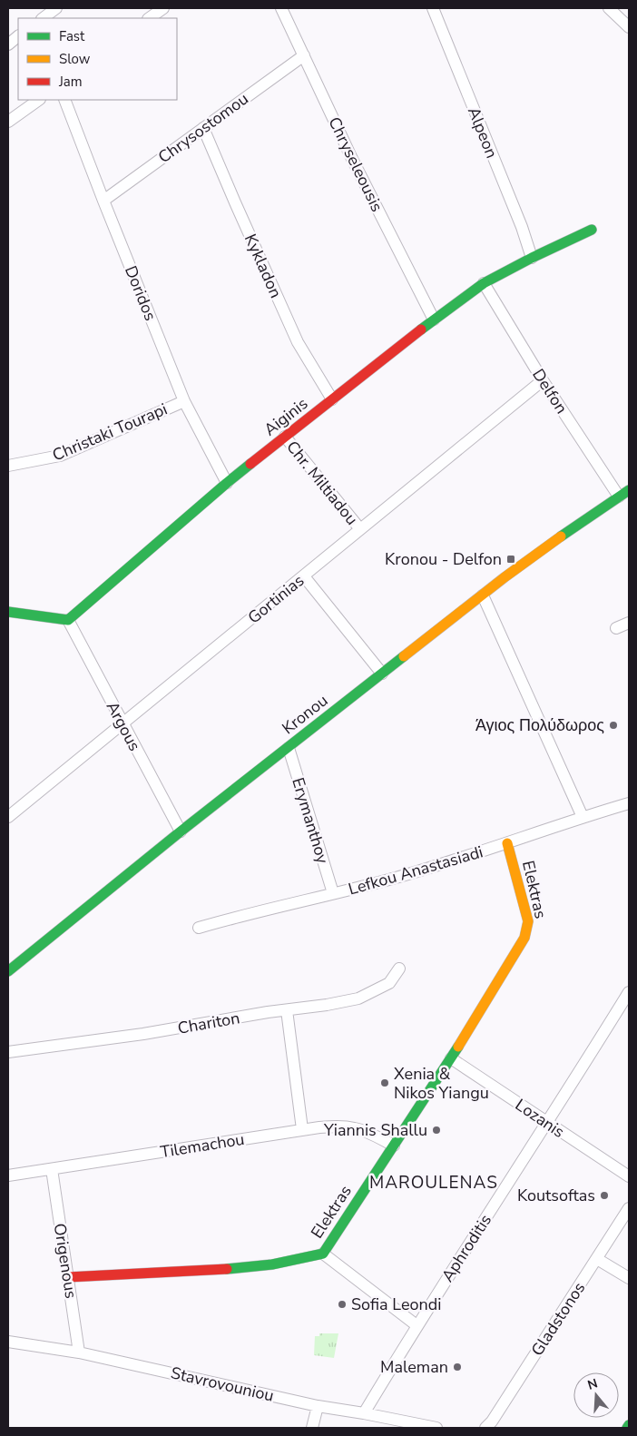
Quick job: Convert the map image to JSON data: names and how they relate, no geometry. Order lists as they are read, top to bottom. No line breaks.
{"streets":{"street":["Chrysostomou","Alpeon","Chryseleousis","Kykladon","Doridos","Delfon","Aiginis","Christaki Tourapi","Chr. Miltiadou","Gortinias","Kronou","Argous","Erymanthoy","Lefkou Anastasiadi","Elektras","Chariton","Lozanis","Tilemachou","Aphroditis","Origenous","Gladstonos","Stavrovouniou"]},"crossings":[["Chrysostomou","Chryseleousis"],["Chrysostomou","Kykladon"],["Chrysostomou","Doridos"],["Alpeon","Aiginis"],["Chryseleousis","Aiginis"],["Kykladon","Aiginis"],["Doridos","Aiginis"],["Doridos","Christaki Tourapi"],["Delfon","Aiginis"],["Delfon","Gortinias"],["Delfon","Kronou"],["Aiginis","Chr. Miltiadou"],["Aiginis","Argous"],["Chr. Miltiadou","Gortinias"],["Gortinias","Argous"],["Kronou","Argous"],["Kronou","Erymanthoy"],["Erymanthoy","Lefkou Anastasiadi"],["Lefkou Anastasiadi","Elektras"],["Elektras","Lozanis"],["Elektras","Tilemachou"],["Elektras","Origenous"],["Lozanis","Aphroditis"],["Tilemachou","Origenous"],["Aphroditis","Stavrovouniou"],["Origenous","Stavrovouniou"]],"districts":["MAROULENAS"],"places":{"transit":["Kronou - Delfon"],"other":["Άγιος Πολύδωρος","Xenia & Nikos Yiangu","Yiannis Shallu","Koutsoftas","Sofia Leondi","Maleman"]},"legend":["Fast","Slow","Jam"],"north":"top"}
